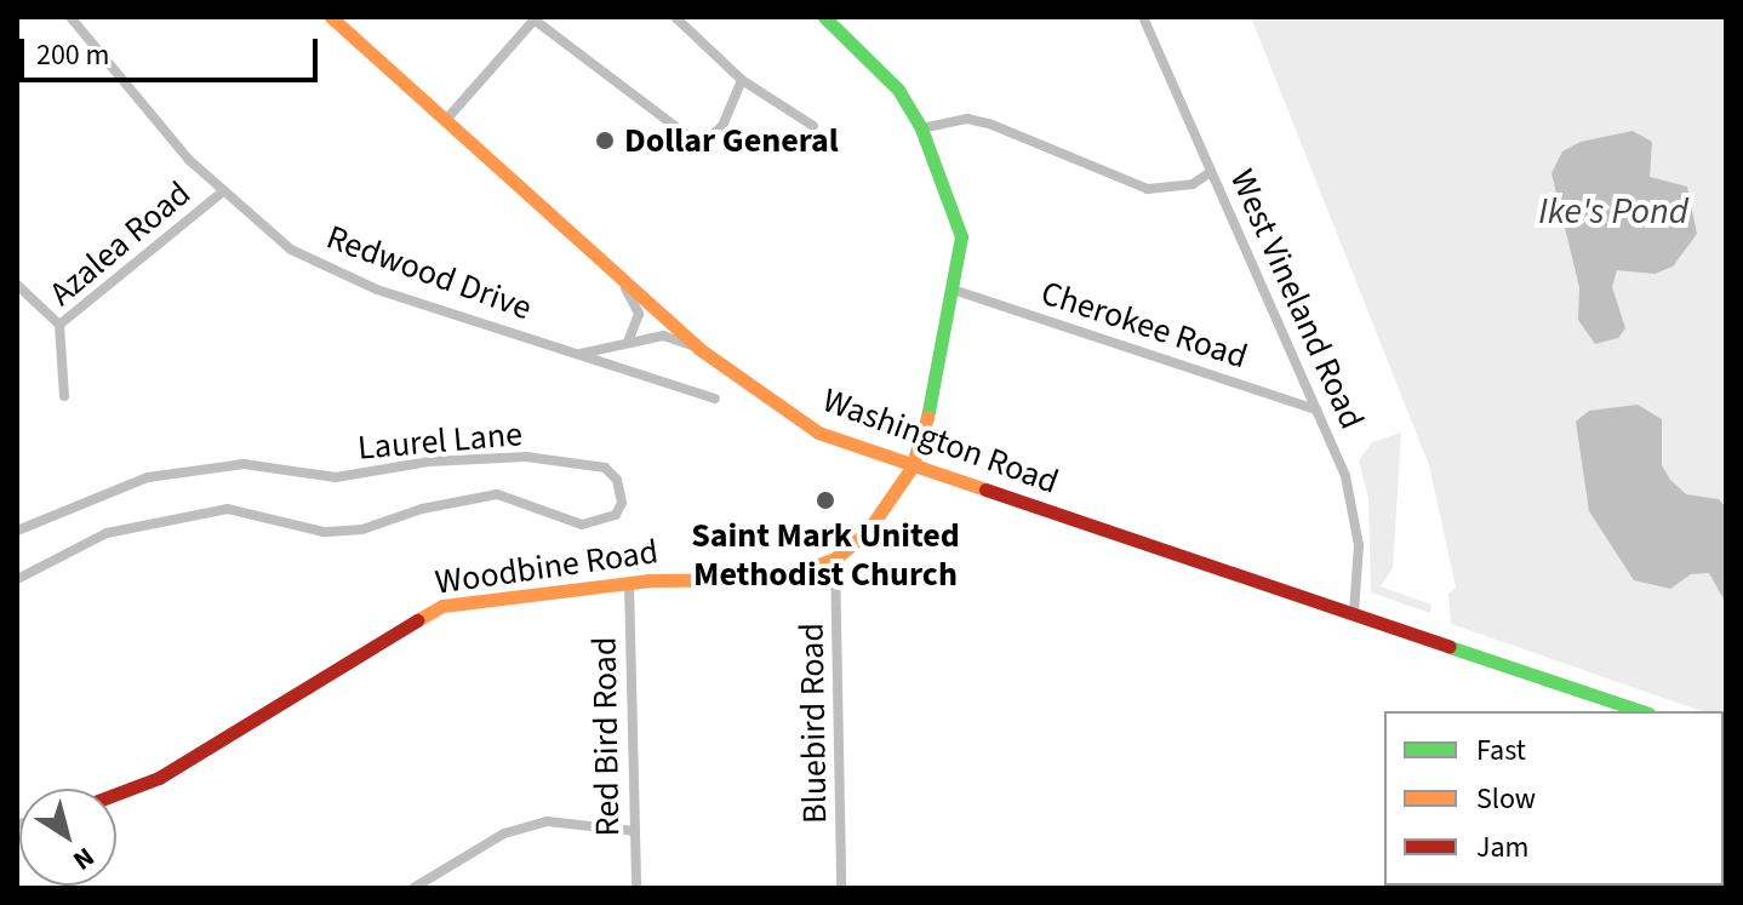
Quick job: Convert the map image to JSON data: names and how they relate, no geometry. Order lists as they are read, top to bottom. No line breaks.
{"streets":{"main road":["Washington Road","Woodbine Road"],"street":["Azalea Road","Redwood Drive","West Vineland Road","Cherokee Road","Laurel Lane","Bluebird Road","Red Bird Road"]},"crossings":[["Azalea Road","Redwood Drive"],["West Vineland Road","Cherokee Road"],["West Vineland Road","Washington Road"],["Cherokee Road","Woodbine Road"],["Washington Road","Woodbine Road"],["Woodbine Road","Bluebird Road"],["Woodbine Road","Red Bird Road"]],"water":["Ike's Pond"],"places":["Dollar General","Saint Mark United Methodist Church"],"legend":["Fast","Slow","Jam"],"scale_bar":"200 m","north":"bottom right"}
